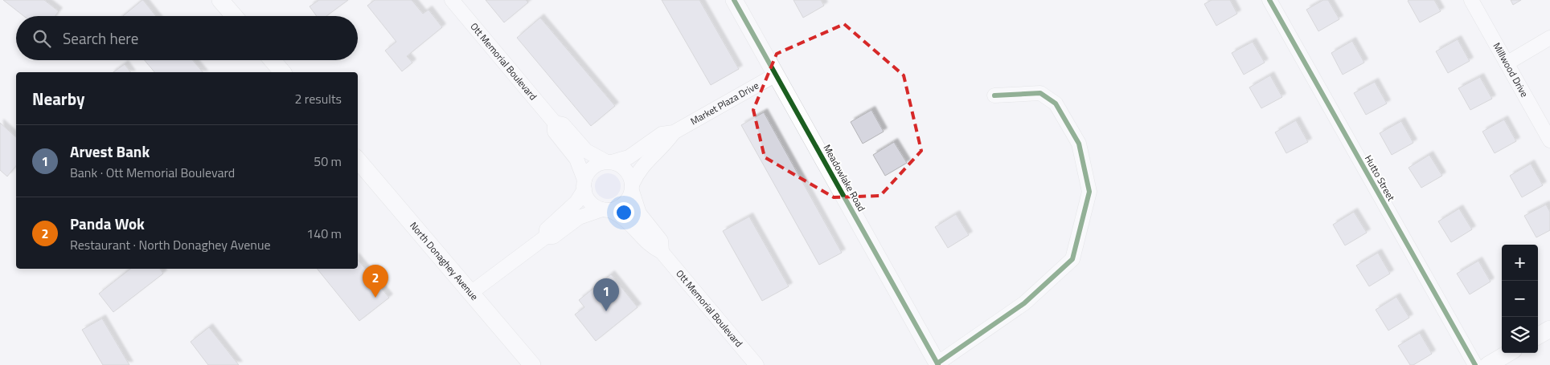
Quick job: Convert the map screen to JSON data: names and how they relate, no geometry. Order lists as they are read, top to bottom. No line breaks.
{"streets":{"street":["Ott Memorial Boulevard","Millwood Drive","Market Plaza Drive","Meadowlake Road","Hutto Street","North Donaghey Avenue"]},"crossings":[["Ott Memorial Boulevard","Market Plaza Drive"],["Market Plaza Drive","Meadowlake Road"]],"page":{"search":"Search here","heading":["Nearby","2 results"],"list":[{"mark":"1","name":"Arvest Bank","note":"Bank · Ott Memorial Boulevard","value":"50 m"},{"mark":"2","name":"Panda Wok","note":"Restaurant · North Donaghey Avenue","value":"140 m"}],"map_buttons":["+","−"],"pins":["2","1"]}}
